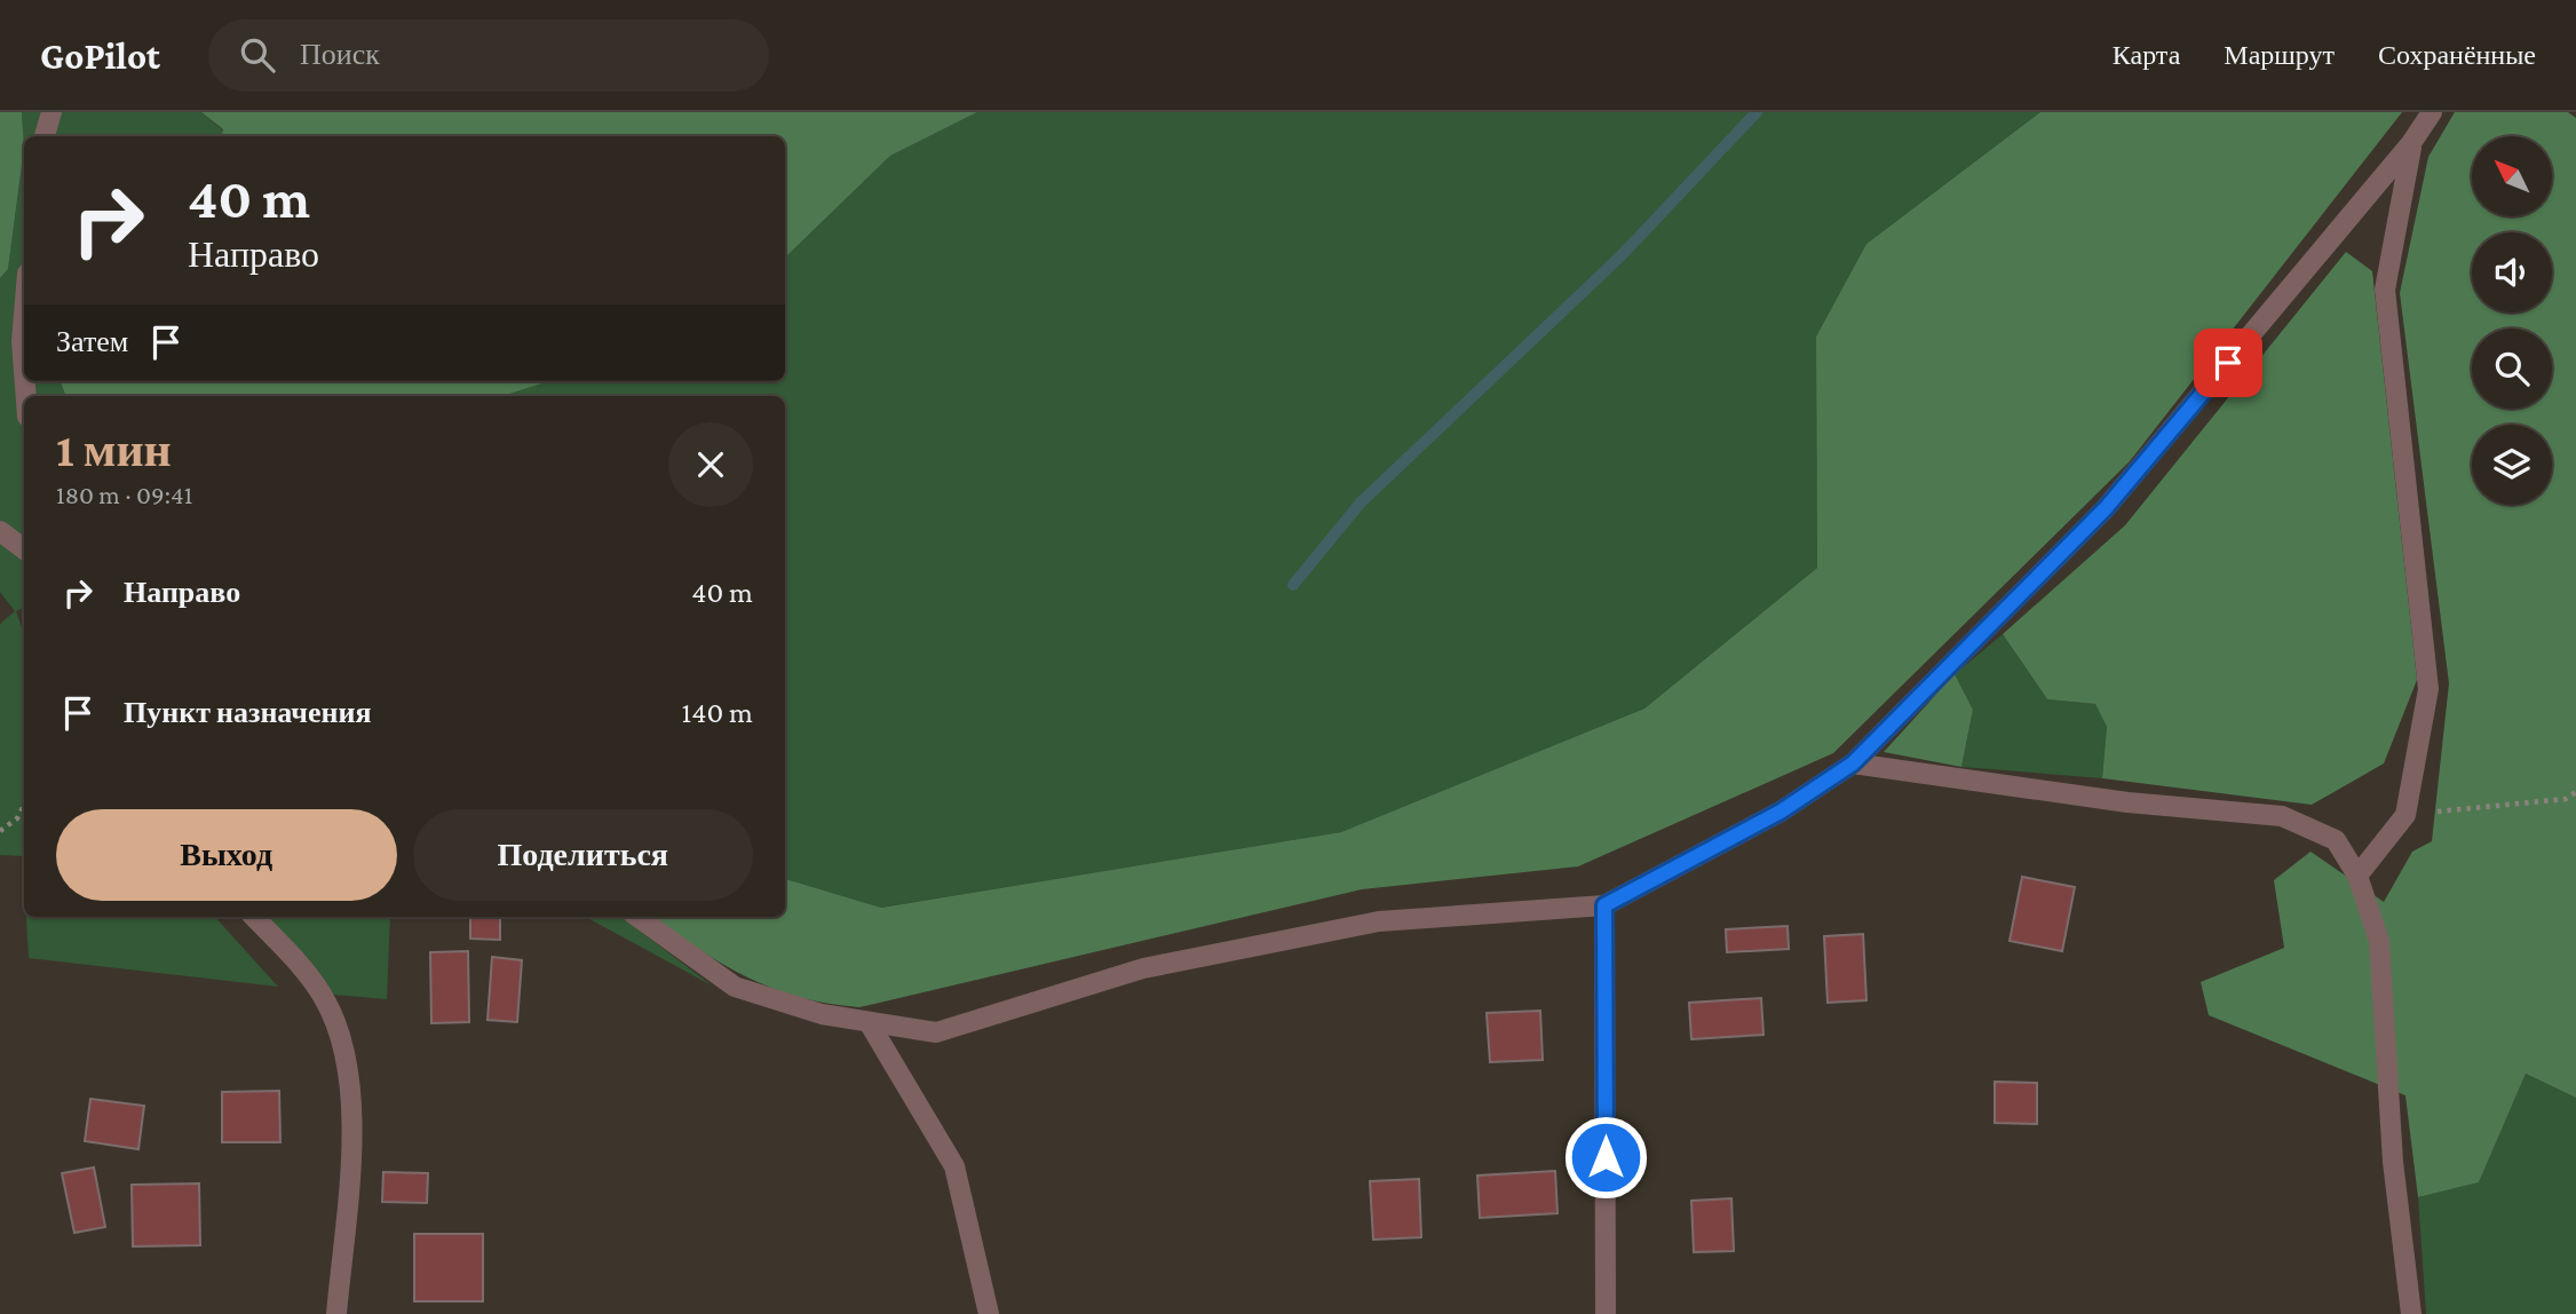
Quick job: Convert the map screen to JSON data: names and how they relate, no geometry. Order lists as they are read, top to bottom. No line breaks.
{"north":"top left","page":{"header":"GoPilot","search":"Поиск","nav":["Карта","Маршрут","Сохранённые"],"turn":["40 m","Направо"],"then":"Затем","heading":["1 мин","180 m · 09:41"],"list":[{"name":"Направо","value":"40 m"},{"name":"Пункт назначения","value":"140 m"}],"buttons":["Выход","Поделиться"]}}
